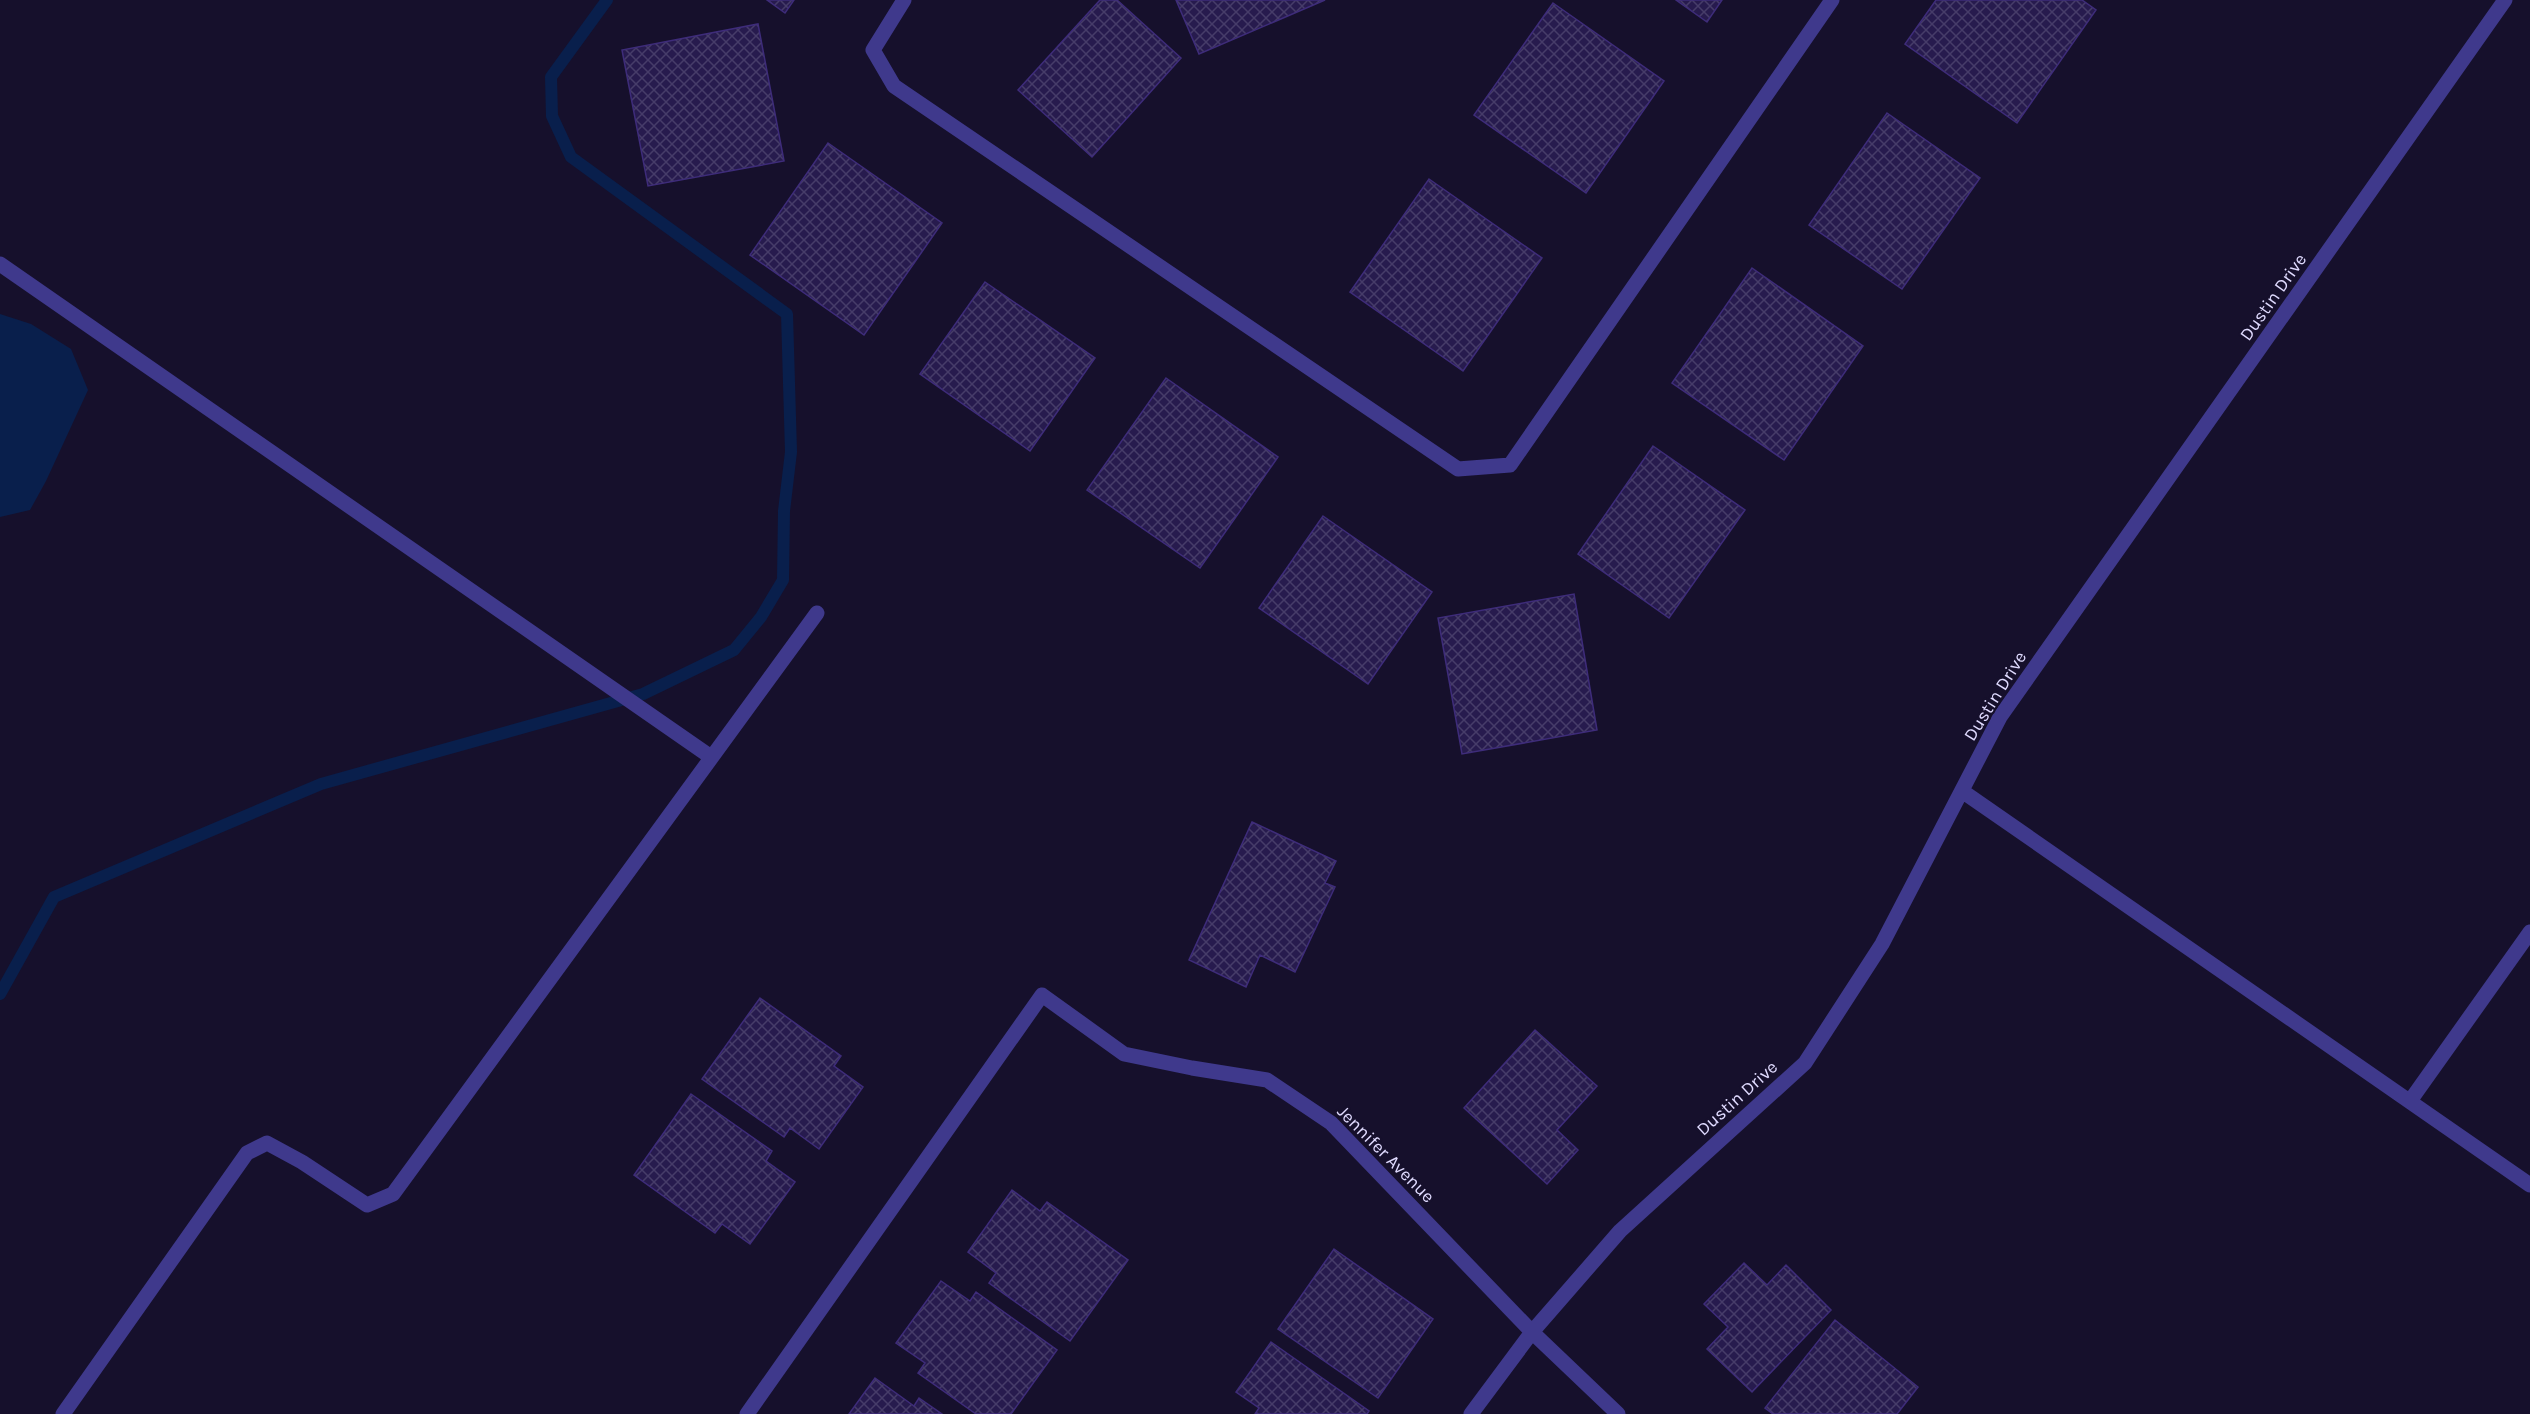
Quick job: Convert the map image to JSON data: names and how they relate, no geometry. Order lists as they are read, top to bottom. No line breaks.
{"streets":{"street":["Dustin Drive","Jennifer Avenue"]},"crossings":[["Dustin Drive","Jennifer Avenue"]]}
